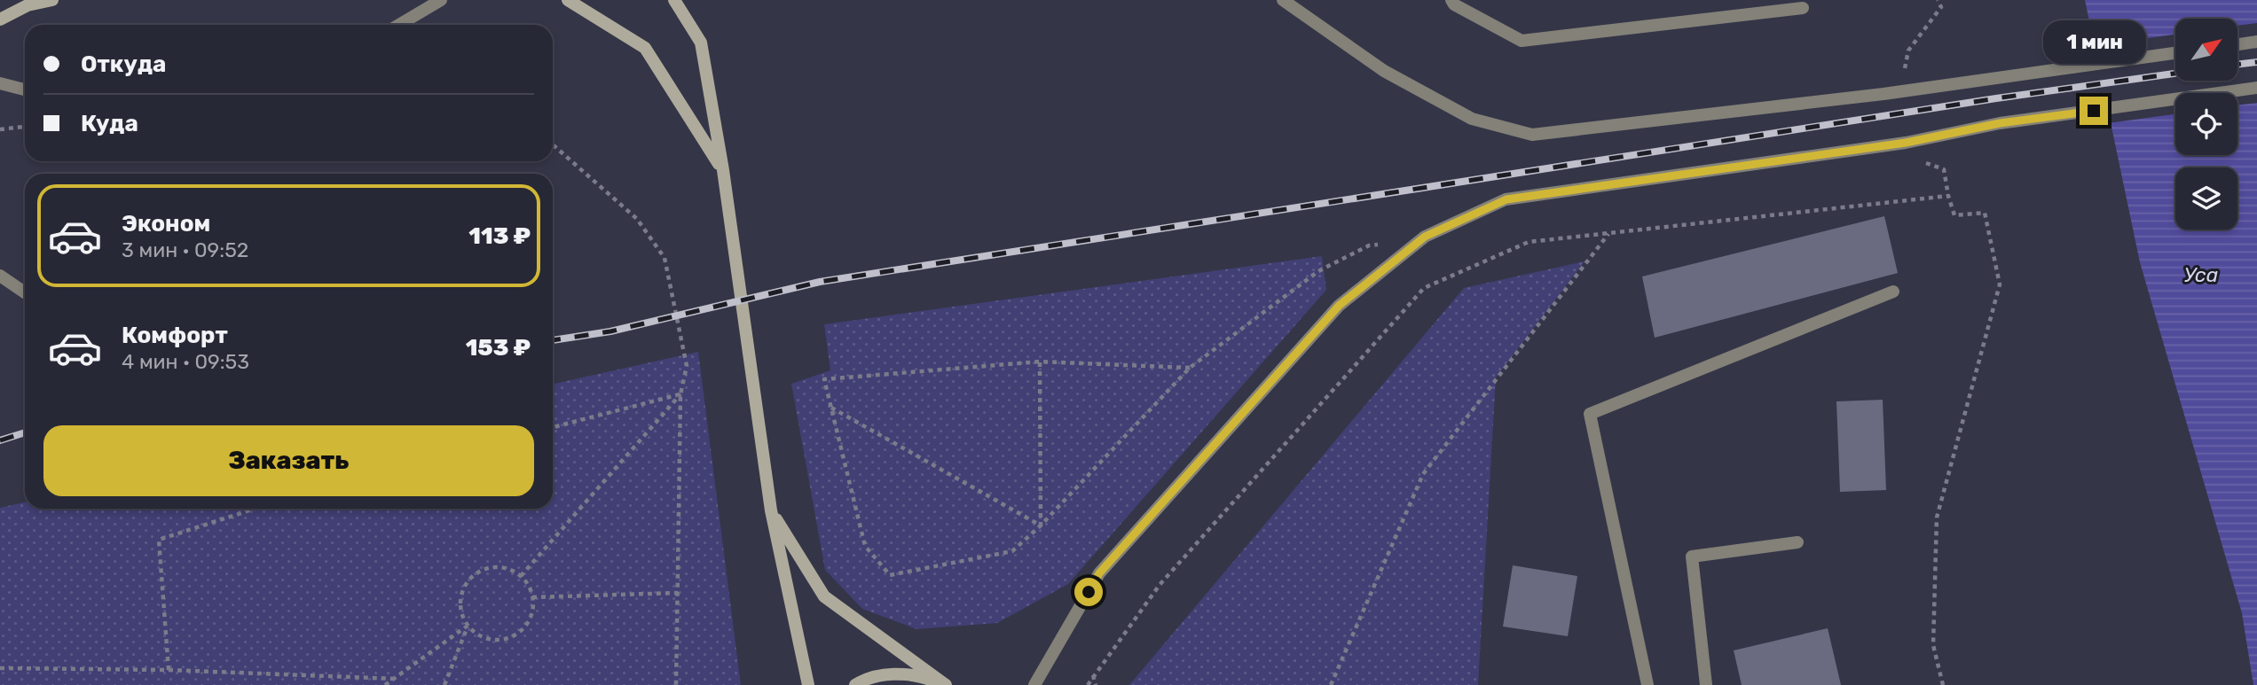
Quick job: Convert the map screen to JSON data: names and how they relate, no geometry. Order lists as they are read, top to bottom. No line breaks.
{"water":["Уса"],"north":"top right","page":{"bubble":"1 мин","banner":["Откуда","Куда"],"list":[{"name":"Эконом","note":"3 мин · 09:52","value":"113 ₽"},{"name":"Комфорт","note":"4 мин · 09:53","value":"153 ₽"}],"buttons":"Заказать"}}
